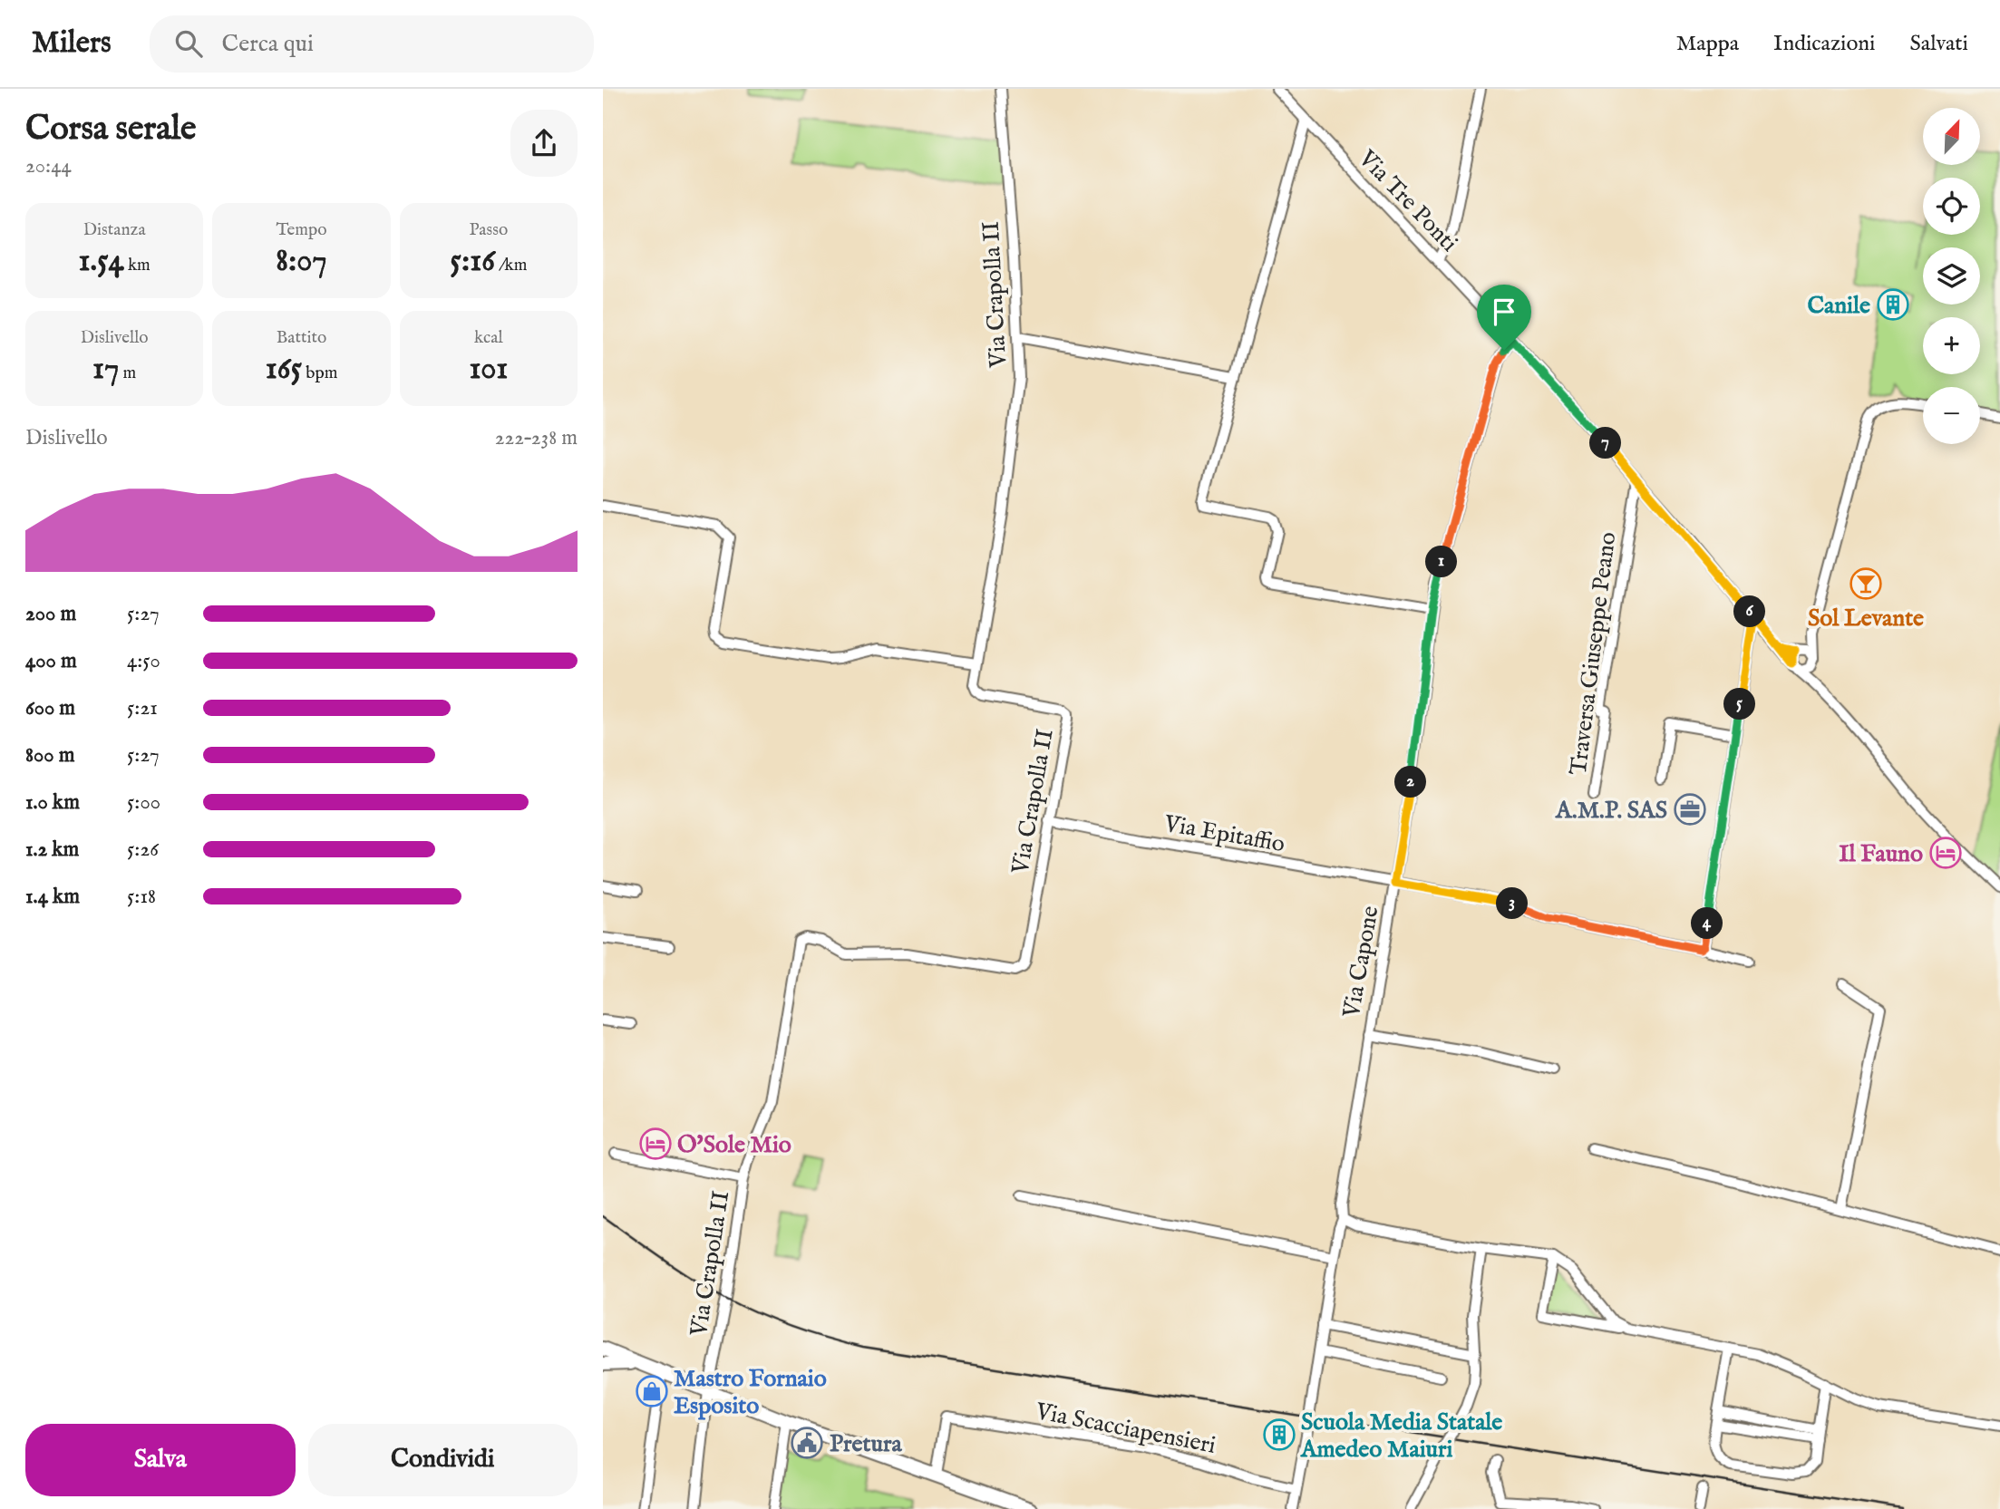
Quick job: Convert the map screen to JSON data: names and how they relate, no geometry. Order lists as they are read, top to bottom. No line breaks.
{"streets":{"street":["Via Tre Ponti","Via Crapolla II","Traversa Giuseppe Peano","Via Epitaffio","Via Capone","Via Scacciapensieri"]},"crossings":[["Via Tre Ponti","Traversa Giuseppe Peano"],["Via Tre Ponti","Via Capone"],["Via Crapolla II","Via Epitaffio"],["Via Epitaffio","Via Capone"]],"places":{"building":["Canile","Scuola Media Statale Amedeo Maiuri"],"bar":["Sol Levante"],"office":["A.M.P. SAS"],"hotel":["Il Fauno","O'Sole Mio"],"shop":["Mastro Fornaio Esposito"],"public building":["Pretura"]},"north":"top right","page":{"header":"Milers","search":"Cerca qui","nav":["Mappa","Indicazioni","Salvati"],"heading":["Corsa serale","20:44"],"map_buttons":["+","−"],"stats":[["Distanza","1.54 km"],["Tempo","8:07"],["Passo","5:16 /km"],["Dislivello","17 m"],["Battito","165 bpm"],["kcal","101"]],"chart":["Dislivello","222–238 m"],"pins":["7","1","6","5","2","3","4"],"list":[{"name":"200 m","note":"5:27"},{"name":"400 m","note":"4:50"},{"name":"600 m","note":"5:21"},{"name":"800 m","note":"5:27"},{"name":"1.0 km","note":"5:00"},{"name":"1.2 km","note":"5:26"},{"name":"1.4 km","note":"5:18"}],"buttons":["Salva","Condividi"]}}
